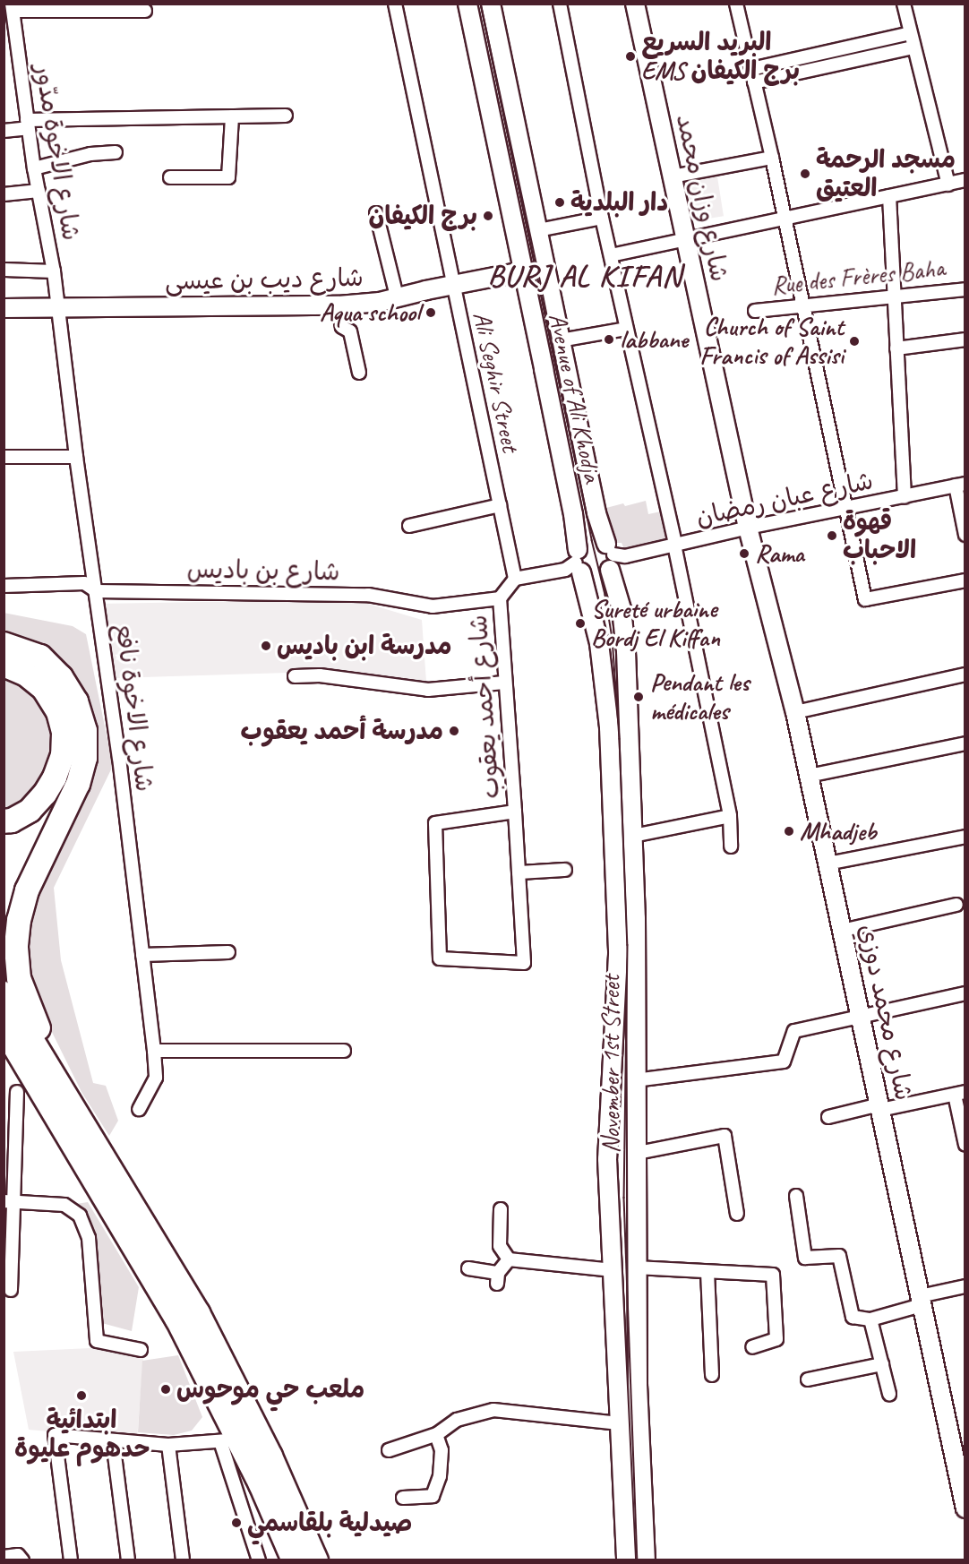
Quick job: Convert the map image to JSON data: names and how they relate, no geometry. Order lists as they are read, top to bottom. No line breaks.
{"streets":{"main road":["شارع وزان محمد","شارع ديب بن عيسى","Avenue of Ali Khodja","شارع محمد دوزي","November 1st Street"],"street":["شارع الاخوة مدّور","Rue des Frères Baha","Ali Seghir Street","شارع عبان رمضان","شارع بن باديس","شارع أحمد يعقوب","شارع الاخوة نافع"]},"crossings":[["شارع الاخوة مدّور","شارع ديب بن عيسى"],["شارع الاخوة مدّور","شارع الاخوة نافع"],["شارع وزان محمد","شارع عبان رمضان"],["شارع وزان محمد","شارع محمد دوزي"],["شارع ديب بن عيسى","Ali Seghir Street"],["شارع ديب بن عيسى","Avenue of Ali Khodja"],["شارع ديب بن عيسى","شارع الاخوة نافع"],["Avenue of Ali Khodja","شارع عبان رمضان"],["Avenue of Ali Khodja","November 1st Street"],["شارع عبان رمضان","شارع محمد دوزي"],["شارع عبان رمضان","November 1st Street"],["شارع بن باديس","شارع أحمد يعقوب"],["شارع بن باديس","شارع الاخوة نافع"]],"districts":["BURJ AL KIFAN"],"places":["البريد السريع EMS برج الكيفان","مسجد الرحمة العتيق","دار البلدية","برج الكيفان","Aqua school","labbane","Church of Saint Francis of Assisi","قهوة الاحباب","Rama","Sureté urbaine Bordj El Kiffan","مدرسة ابن باديس","Pendant les médicales","مدرسة أحمد يعقوب","Mhadjeb","ملعب حي موحوس","ابتدائية حدهوم عليوة","صيدلية بلقاسمي"]}
